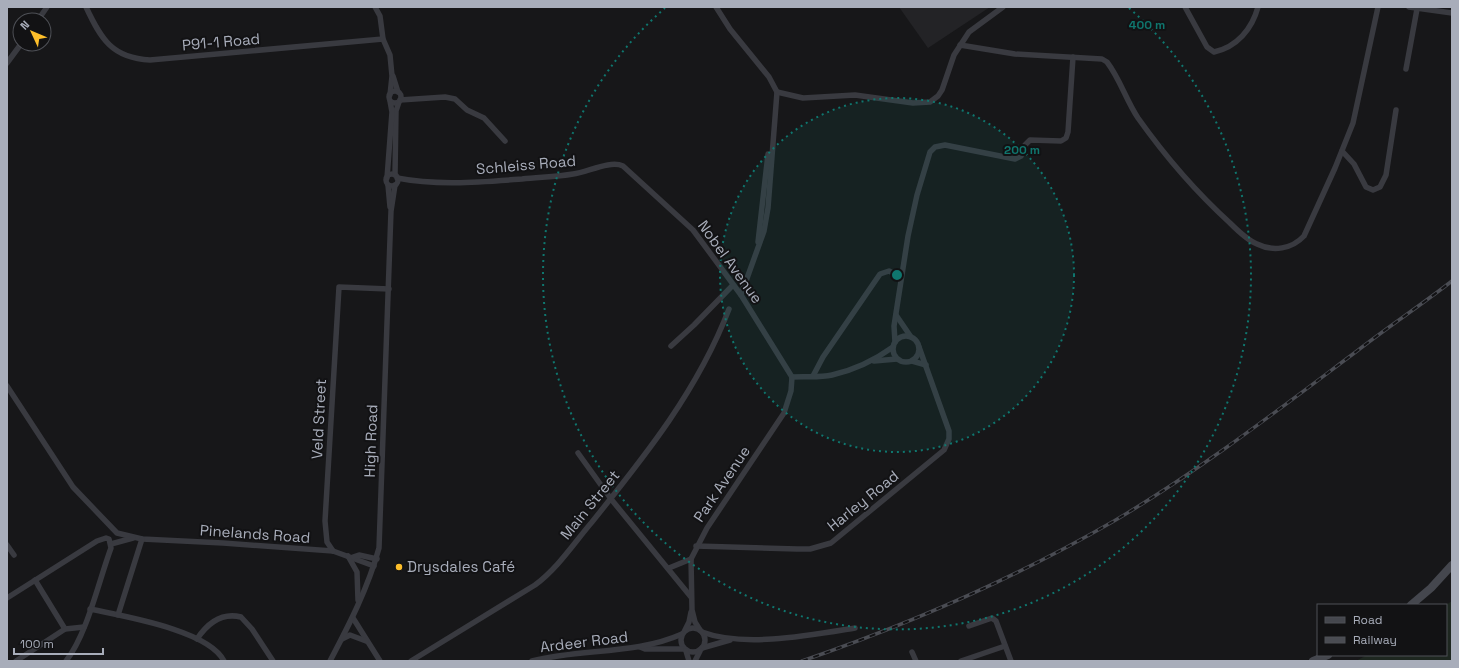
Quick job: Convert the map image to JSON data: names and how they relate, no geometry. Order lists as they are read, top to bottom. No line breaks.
{"streets":{"street":["P91-1 Road","Schleiss Road","Nobel Avenue","Veld Street","High Road","Park Avenue","Harley Road","Main Street","Pinelands Road","Ardeer Road"]},"crossings":[["P91-1 Road","High Road"],["Schleiss Road","Nobel Avenue"],["Schleiss Road","High Road"],["Nobel Avenue","Park Avenue"],["Veld Street","High Road"],["Veld Street","Pinelands Road"],["High Road","Pinelands Road"],["Park Avenue","Harley Road"],["Park Avenue","Ardeer Road"]],"places":["Drysdales Café"],"legend":["Road","Railway"],"scale_bar":"100 m","north":"top left","rings":["400 m","200 m"]}
